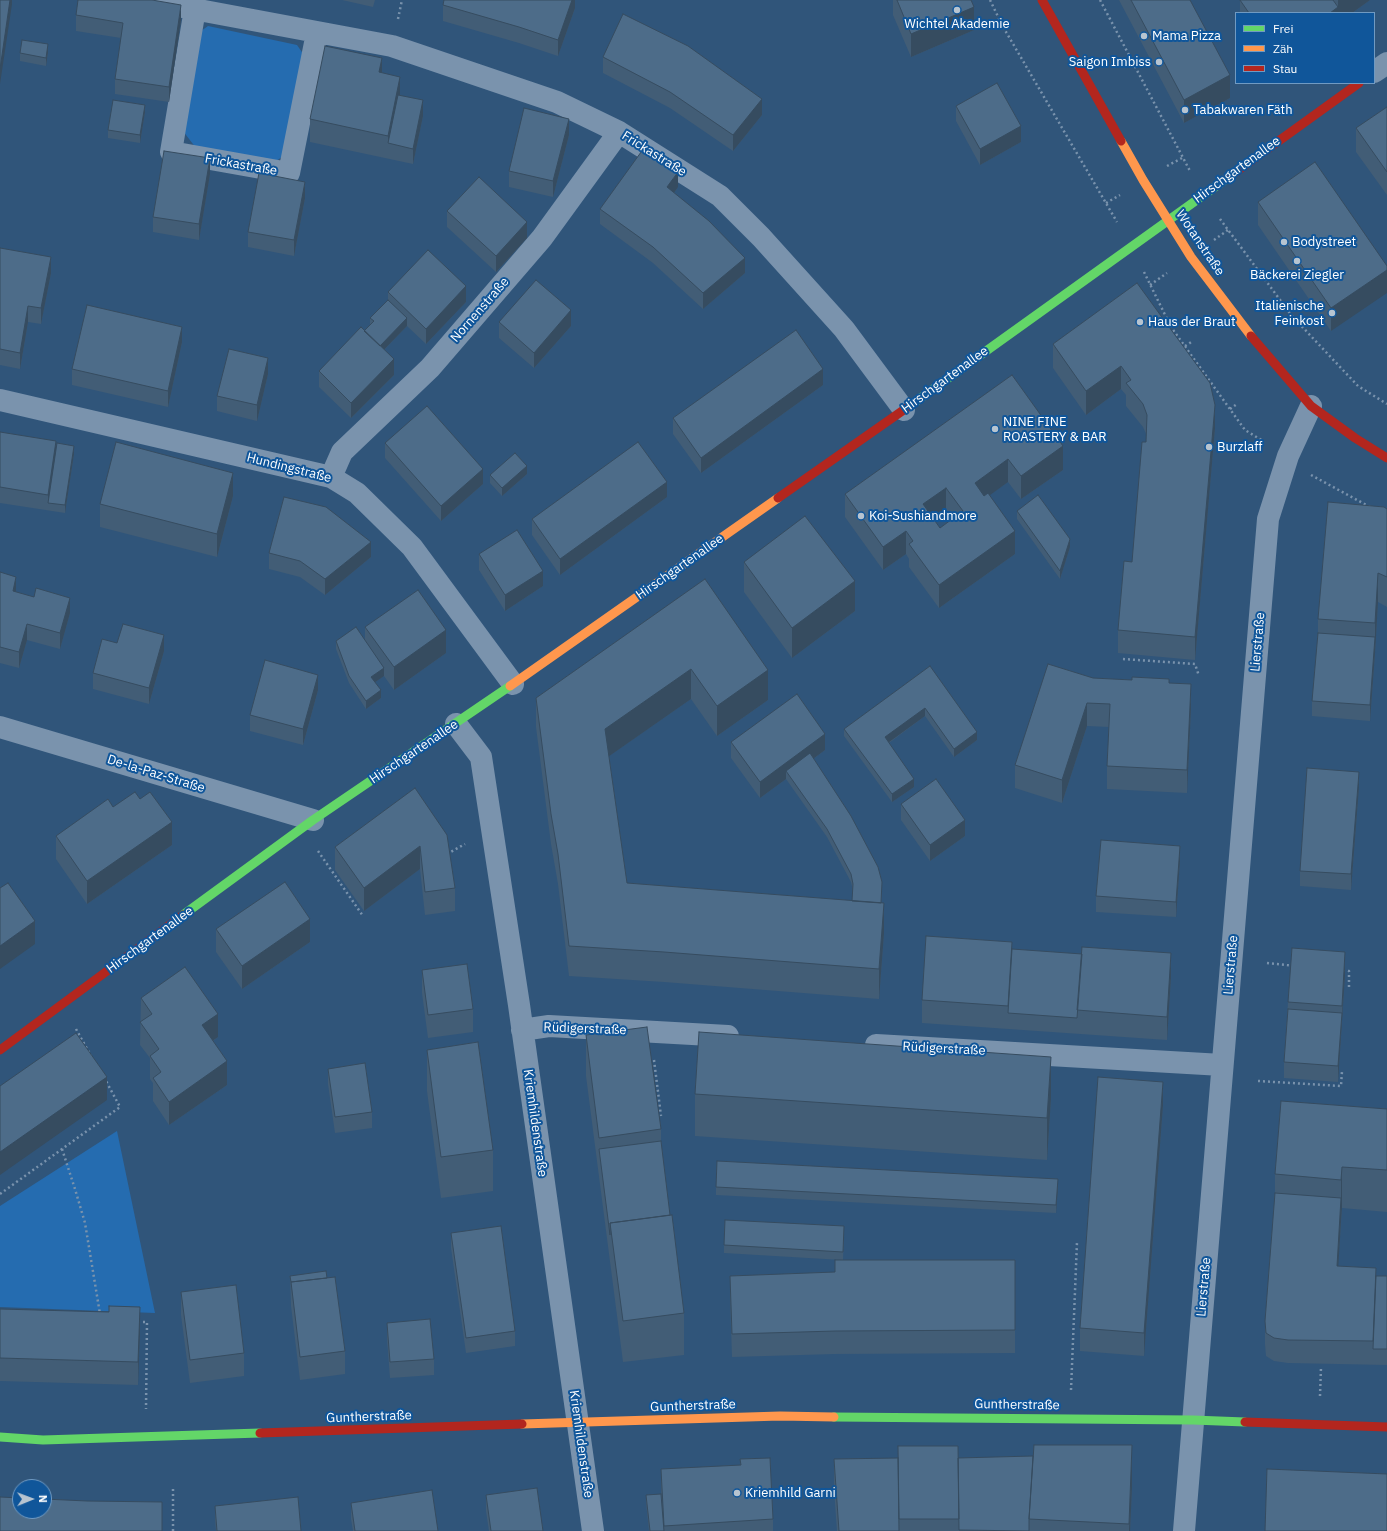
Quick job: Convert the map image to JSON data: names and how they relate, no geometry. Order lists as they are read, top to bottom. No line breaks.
{"streets":{"street":["Frickastraße","Hirschgartenallee","Wotanstraße","Nornenstraße","Hundingstraße","Lierstraße","De-la-Paz-Straße","Rüdigerstraße","Kriemhildenstraße","Guntherstraße"]},"crossings":[["Frickastraße","Hirschgartenallee"],["Frickastraße","Nornenstraße"],["Hirschgartenallee","Wotanstraße"],["Hirschgartenallee","Hundingstraße"],["Hirschgartenallee","De-la-Paz-Straße"],["Hirschgartenallee","Kriemhildenstraße"],["Wotanstraße","Lierstraße"],["Nornenstraße","Hundingstraße"],["Lierstraße","Rüdigerstraße"],["Lierstraße","Guntherstraße"],["Rüdigerstraße","Kriemhildenstraße"],["Kriemhildenstraße","Guntherstraße"]],"places":["Wichtel Akademie","Mama Pizza","Saigon Imbiss","Tabakwaren Fäth","Bodystreet","Bäckerei Ziegler","Italienische Feinkost","Haus der Braut","NINE FINE ROASTERY & BAR","Burzlaff","Koi-Sushiandmore","Kriemhild Garni"],"legend":["Frei","Zäh","Stau"],"north":"right"}
